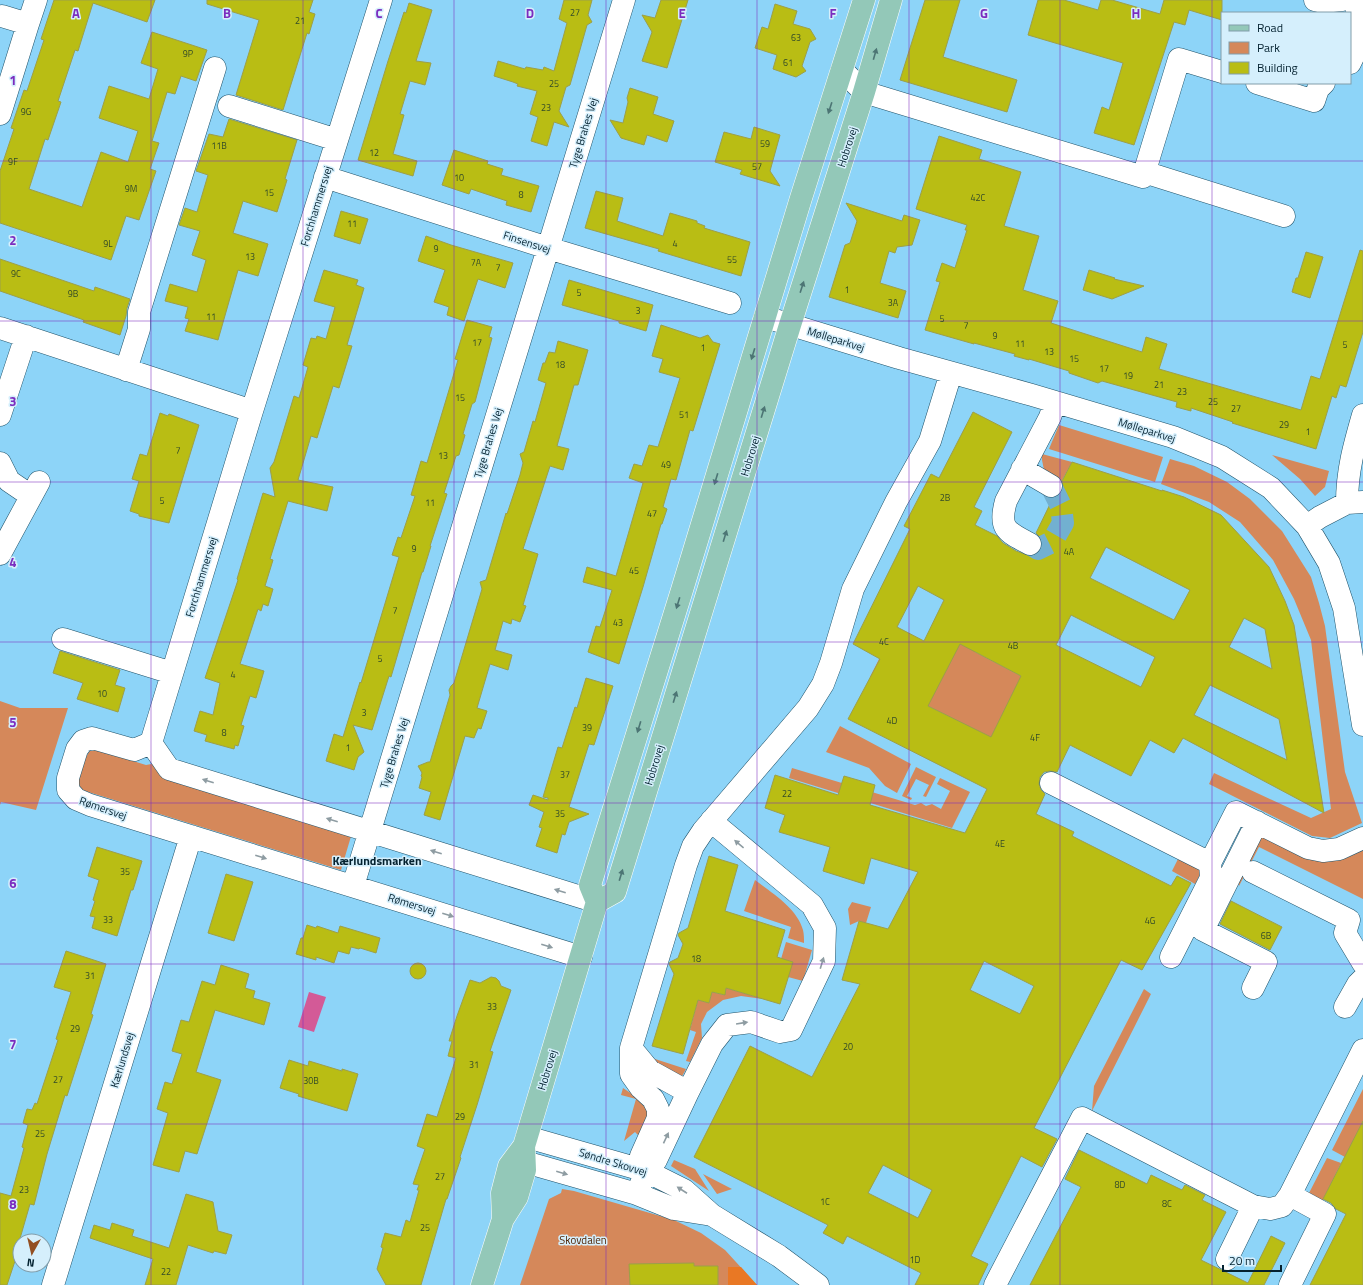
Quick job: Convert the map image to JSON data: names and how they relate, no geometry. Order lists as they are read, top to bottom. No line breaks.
{"streets":{"main road":["Hobrovej"],"street":["Tyge Brahes Vej","Forchhammersvej","Finsensvej","Mølleparkvej","Rømersvej","Kærlundsvej","Søndre Skovvej"]},"crossings":[["Tyge Brahes Vej","Finsensvej"],["Tyge Brahes Vej","Rømersvej"],["Hobrovej","Mølleparkvej"],["Hobrovej","Rømersvej"],["Hobrovej","Søndre Skovvej"],["Forchhammersvej","Finsensvej"],["Forchhammersvej","Rømersvej"],["Rømersvej","Kærlundsvej"]],"districts":["Kærlundsmarken"],"parks":["Skovdalen"],"house_numbers":["27","21","63","9P","61","25","23","9G","59","11B","12","9F","57","10","9M","15","8","42C","11","9L","4","9","13","55","7A","7","9C","1","5","9B","3A","3","11","5","7","9","17","11","5","1","13","15","18","17","19","21","23","15","25","27","51","29","1","7","13","49","2B","5","11","47","9","4A","45","7","43","4C","4B","5","4","10","3","4D","39","8","4F","1","37","22","35","4E","35","33","4G","6B","18","31","33","29","20","31","27","30B","29","25","27","8D","23","1C","8C","25","1D","22"],"legend":["Road","Park","Building"],"scale_bar":"20 m","north":"bottom","grid":{"columns":["A","B","C","D","E","F","G","H"],"rows":["1","2","3","4","5","6","7","8"]}}
